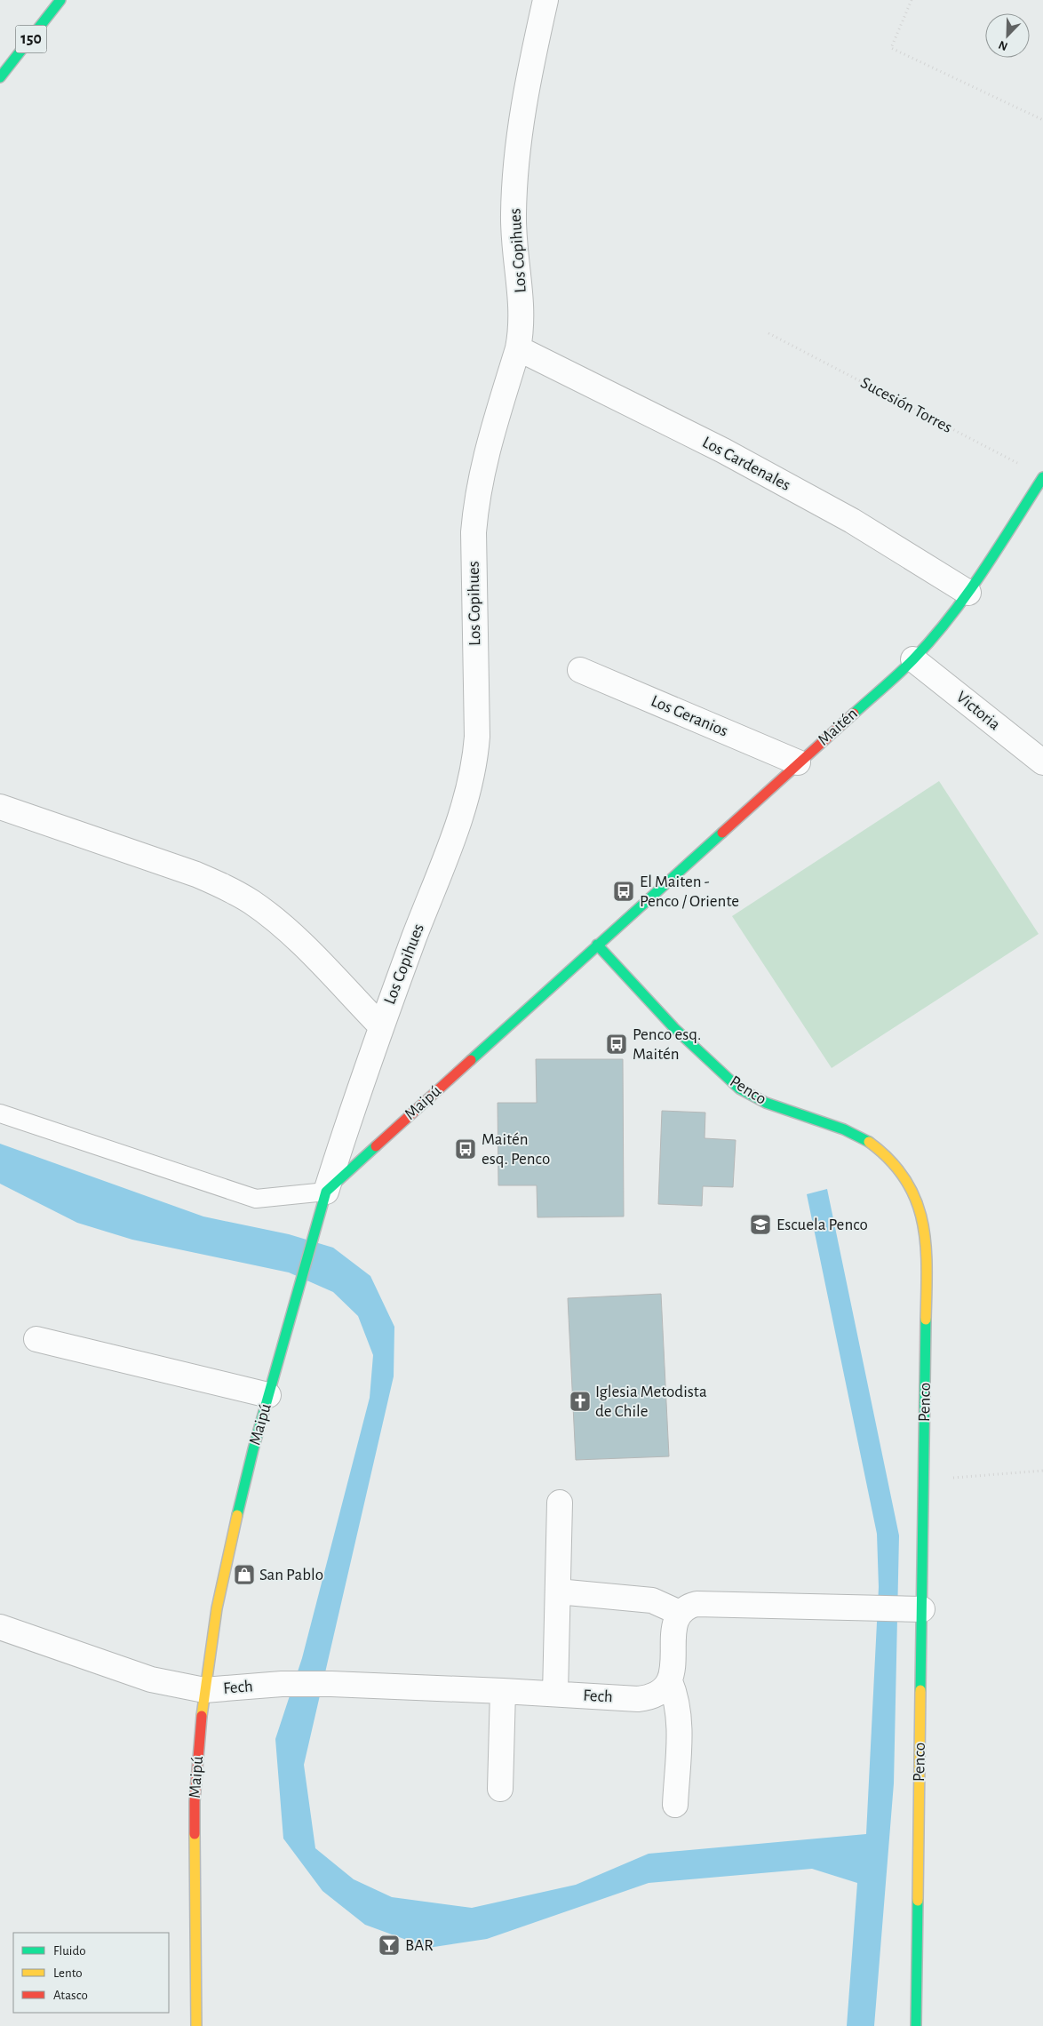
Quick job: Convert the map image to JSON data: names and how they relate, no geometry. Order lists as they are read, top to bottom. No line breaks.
{"streets":{"main road":["150","Maitén","Penco","Maipú"],"street":["Los Copihues","Los Cardenales","Victoria","Los Geranios","Fech"],"path":["Sucesión Torres"]},"crossings":[["Los Copihues","Los Cardenales"],["Los Copihues","Maipú"],["Los Cardenales","Maitén"],["Victoria","Maitén"],["Los Geranios","Maitén"],["Maitén","Penco"],["Maitén","Maipú"],["Penco","Maipú"],["Maipú","Fech"]],"places":{"bus stop":["El Maiten - Penco / Oriente","Penco esq. Maitén","Maitén esq. Penco"],"school or university":["Escuela Penco"],"church":["Iglesia Metodista de Chile"],"shop":["San Pablo"],"bar":["BAR"]},"legend":["Fluido","Lento","Atasco"],"north":"bottom left"}
